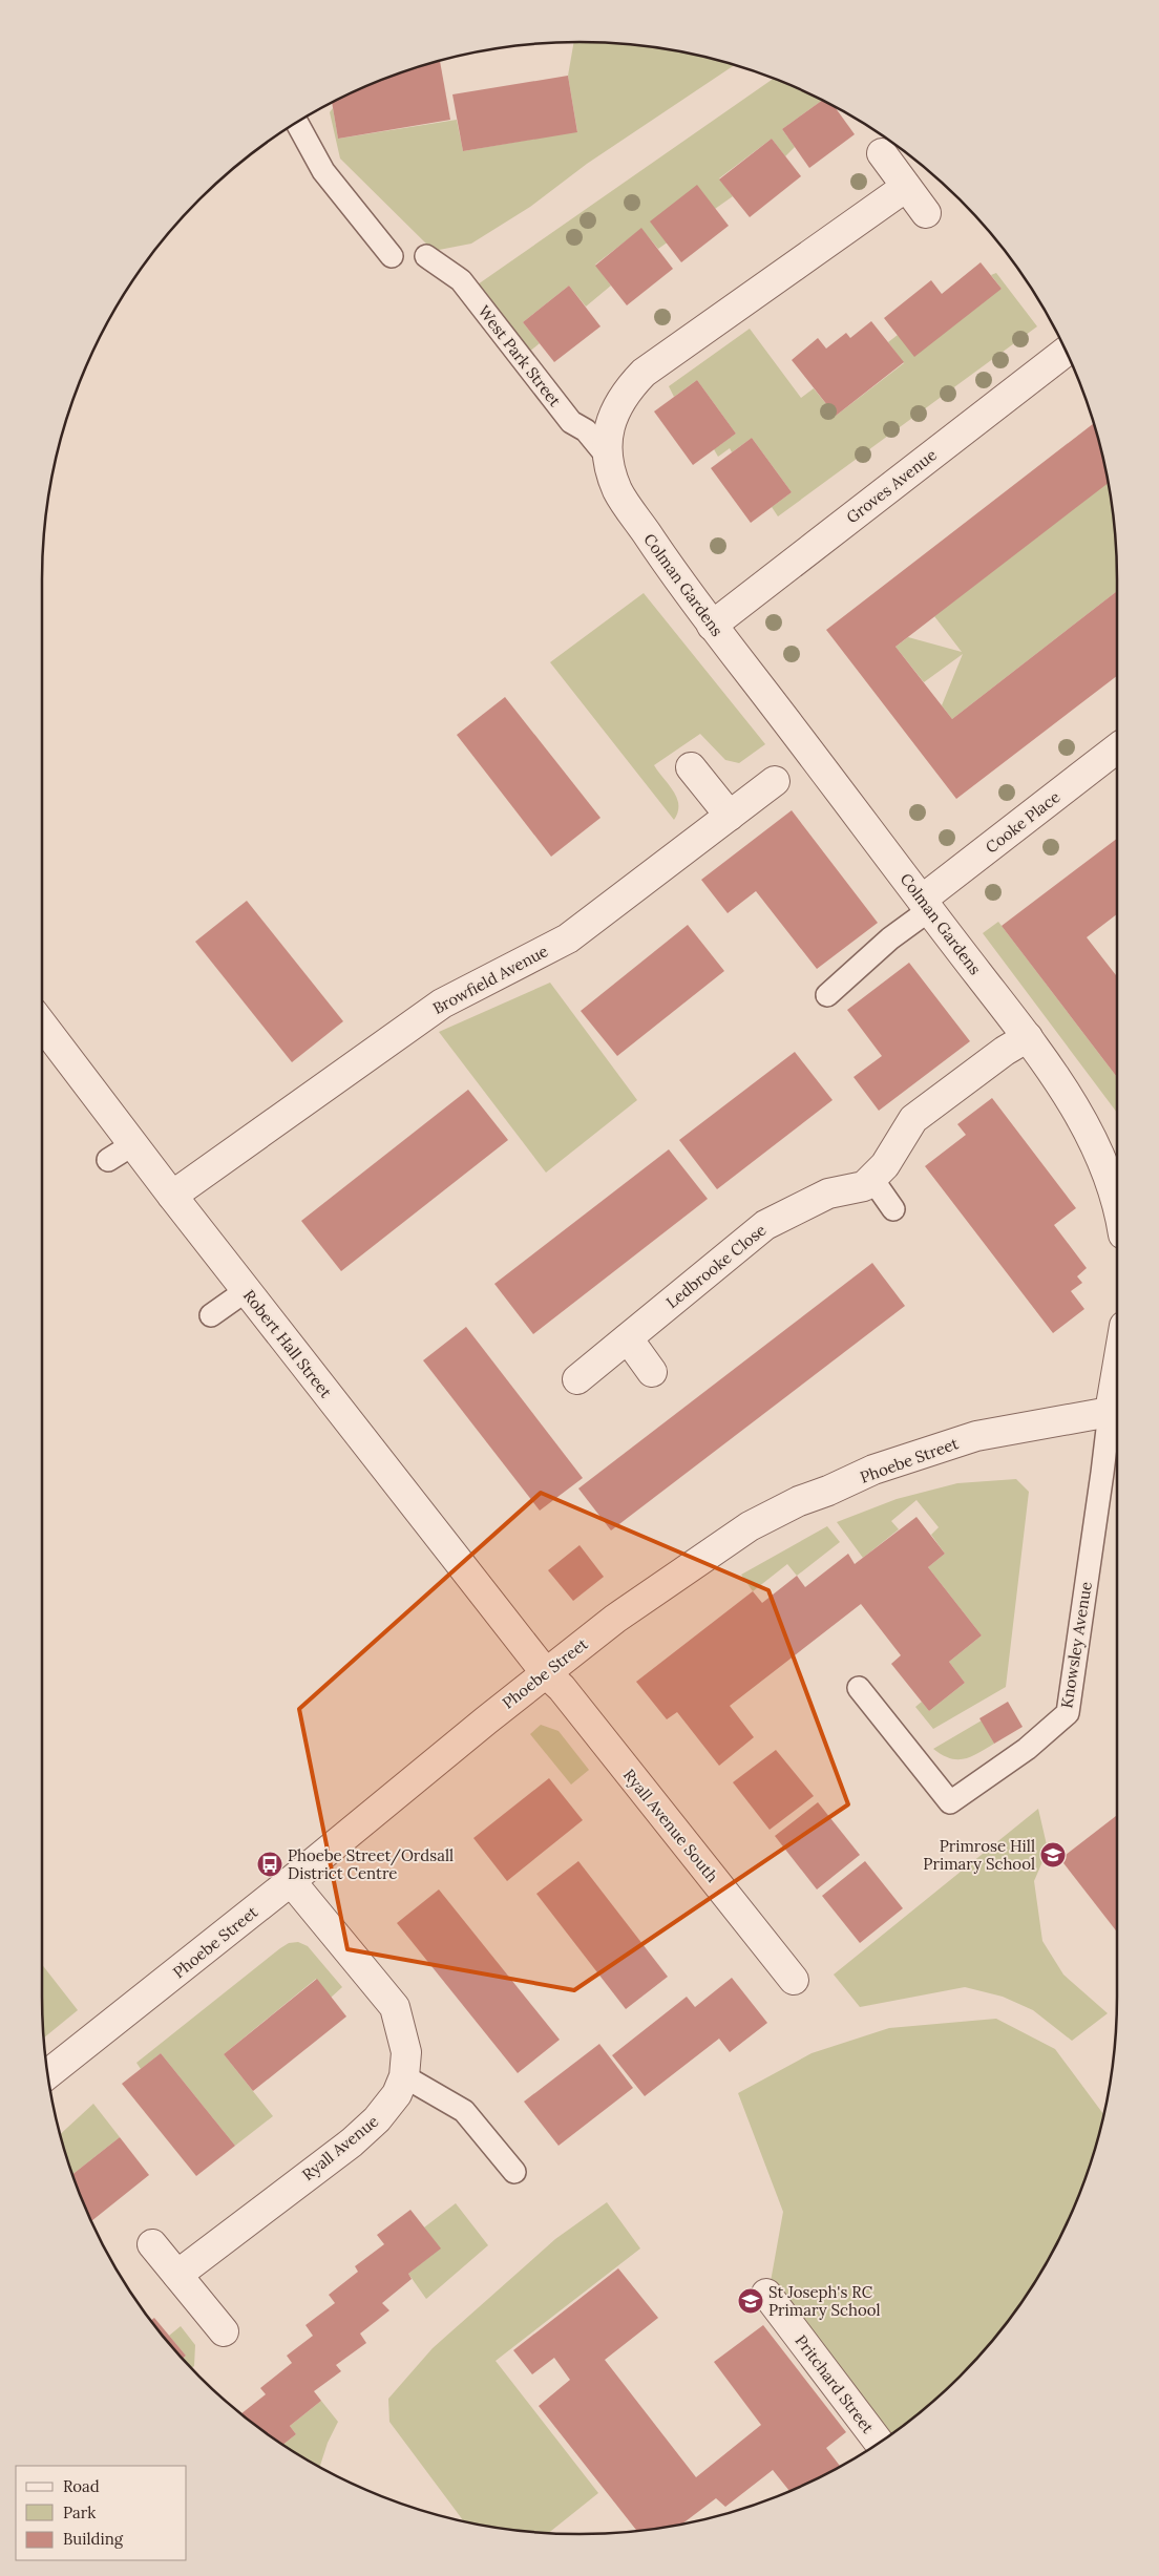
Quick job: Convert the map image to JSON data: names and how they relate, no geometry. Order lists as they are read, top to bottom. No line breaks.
{"streets":{"street":["Groves Avenue","Colman Gardens","Cooke Place","Browfield Avenue","Ledbrooke Close","Robert Hall Street","Phoebe Street","Ryall Avenue South","Ryall Avenue","Pritchard Street"],"lane":["West Park Street","Knowsley Avenue"]},"crossings":[["West Park Street","Colman Gardens"],["Groves Avenue","Colman Gardens"],["Colman Gardens","Cooke Place"],["Colman Gardens","Ledbrooke Close"],["Browfield Avenue","Robert Hall Street"],["Robert Hall Street","Phoebe Street"],["Robert Hall Street","Ryall Avenue South"],["Phoebe Street","Knowsley Avenue"],["Phoebe Street","Ryall Avenue South"],["Phoebe Street","Ryall Avenue"]],"places":{"school or university":["Primrose Hill Primary School","St Joseph's RC Primary School"],"bus stop":["Phoebe Street/Ordsall District Centre"]},"legend":["Road","Park","Building"]}
